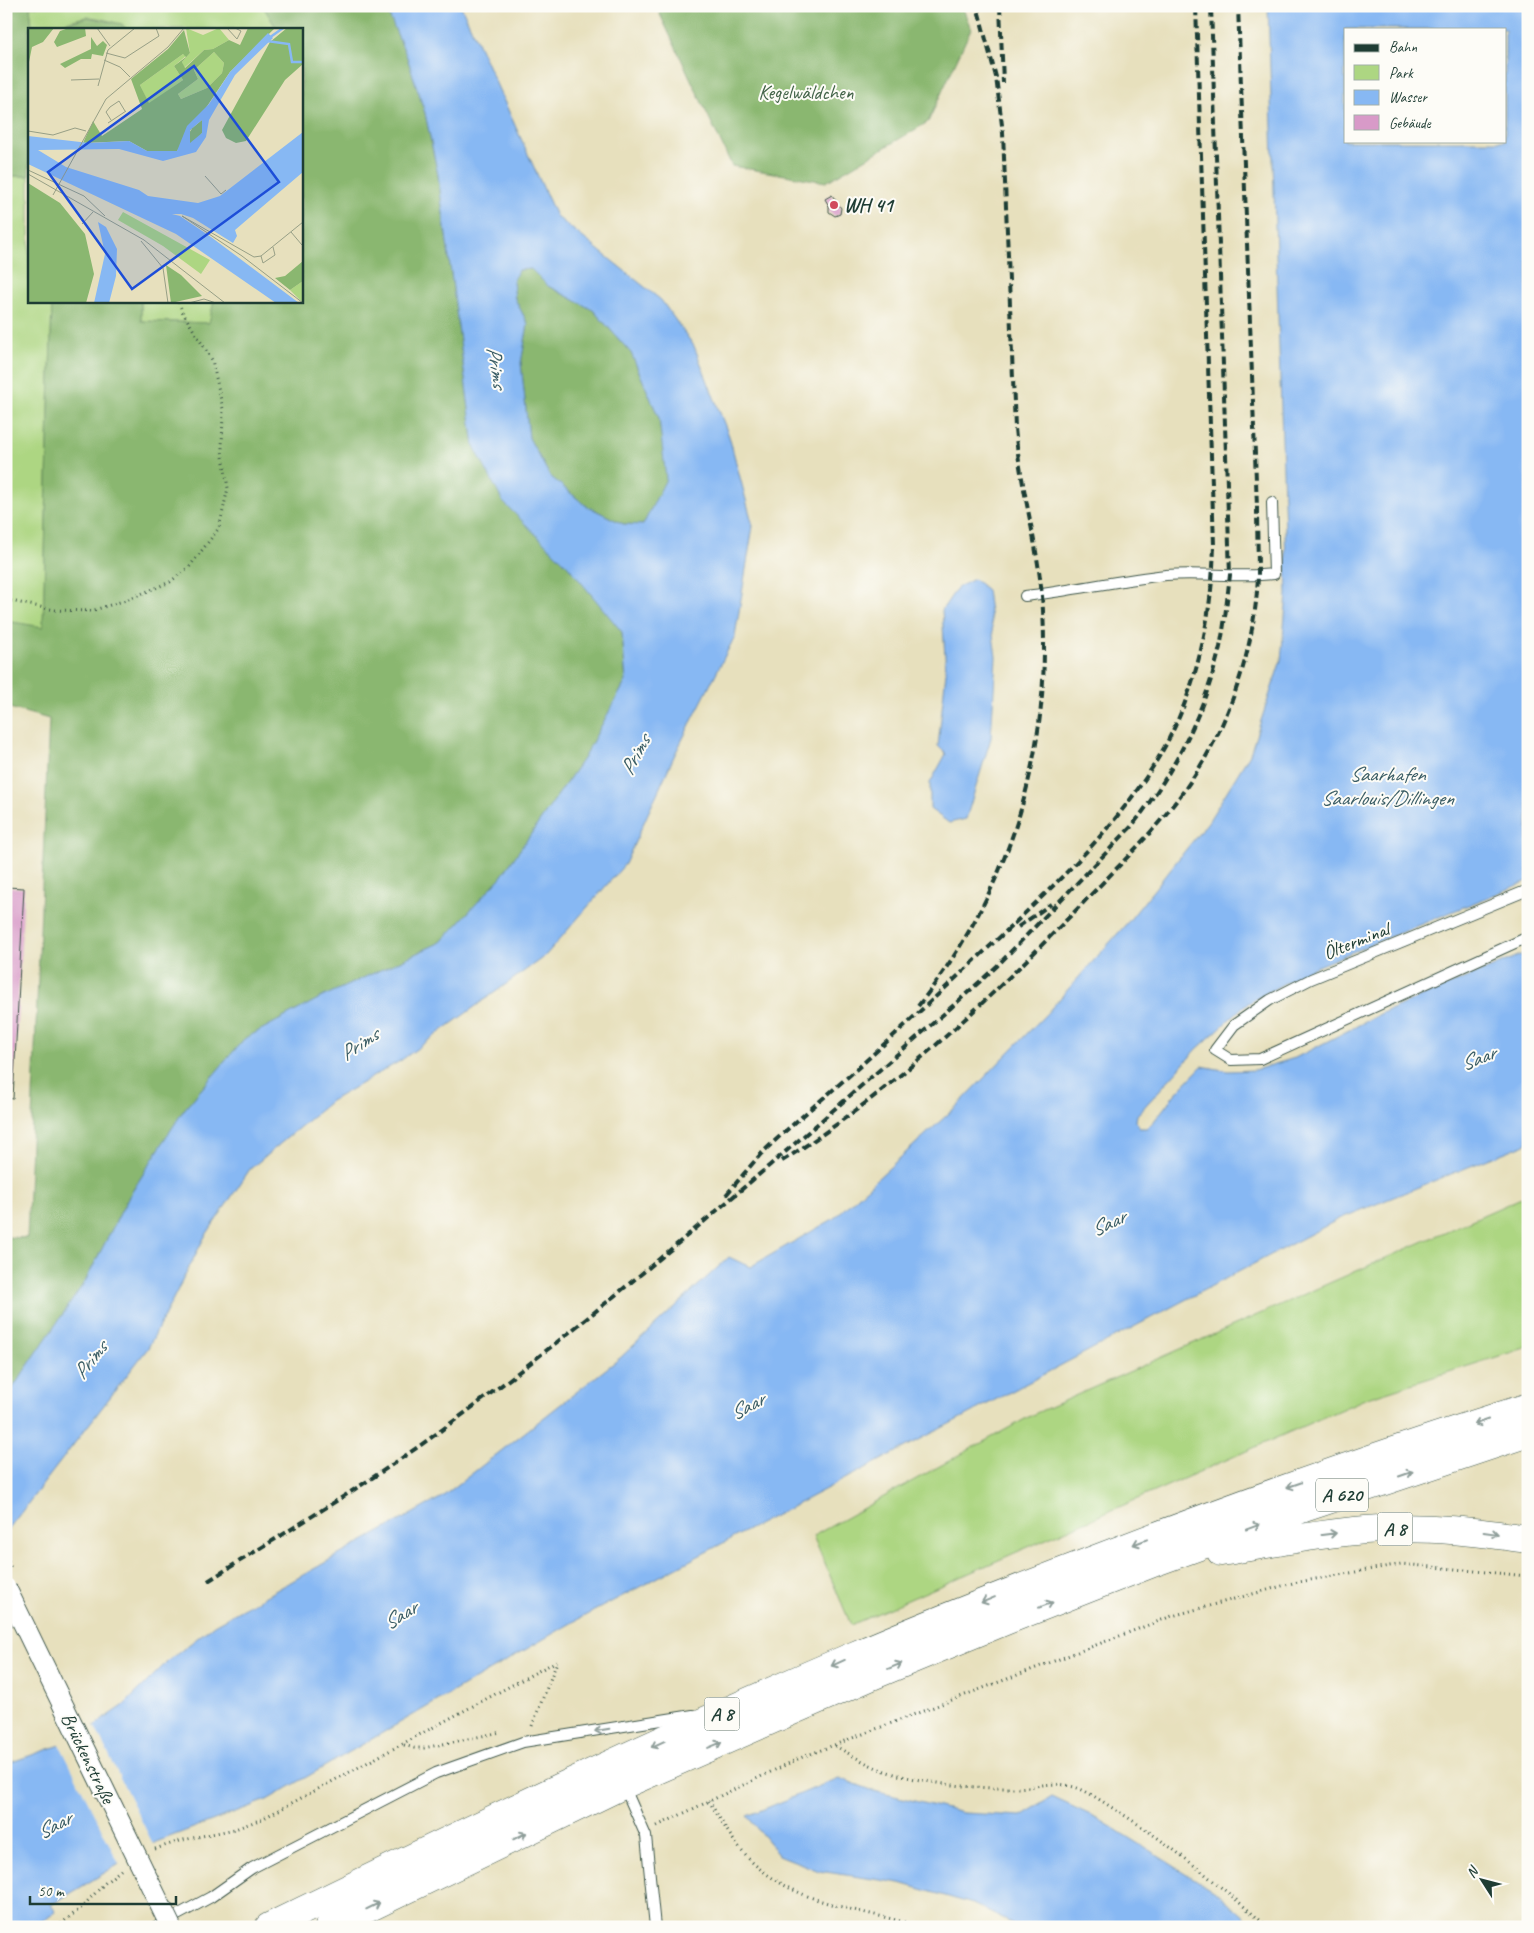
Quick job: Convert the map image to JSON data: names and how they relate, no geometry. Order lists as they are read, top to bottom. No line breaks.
{"streets":{"highway":["A 620","A 8"],"street":["Brückenstraße"],"lane":["Ölterminal"]},"crossings":[["A 620","A 8"]],"water":["Prims","Saarhafen Saarlouis/Dillingen","Saar"],"parks":["Kegelwäldchen"],"places":["WH 41"],"legend":["Bahn","Park","Wasser","Gebäude"],"scale_bar":"50 m","north":"top left"}
